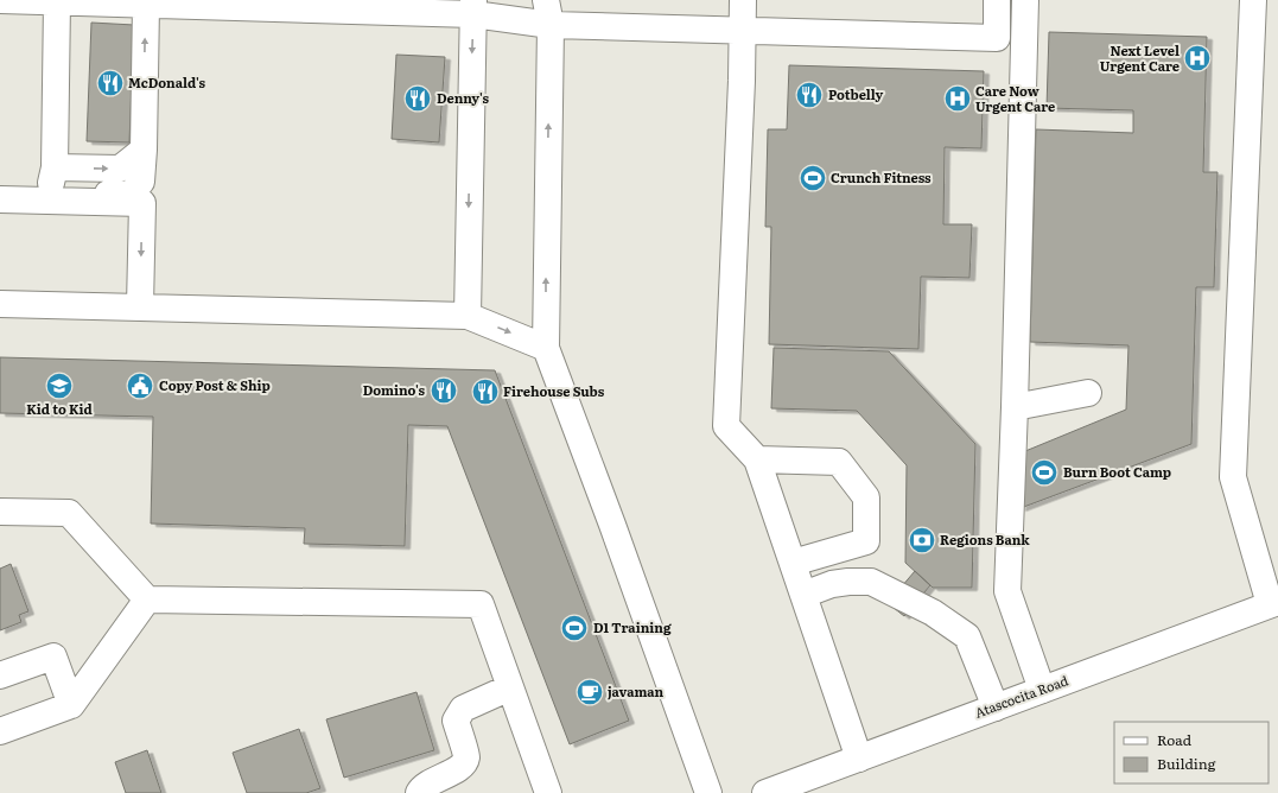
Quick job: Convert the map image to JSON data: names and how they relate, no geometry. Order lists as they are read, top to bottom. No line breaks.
{"streets":{"main road":["Atascocita Road"]},"places":{"hospital":["Next Level Urgent Care","Care Now Urgent Care"],"restaurant":["McDonald's","Potbelly","Denny's","Domino's","Firehouse Subs"],"sports":["Crunch Fitness","Burn Boot Camp","D1 Training"],"school or university":["Kid to Kid"],"public building":["Copy Post & Ship"],"bank":["Regions Bank"],"cafe":["javaman"]},"legend":["Road","Building"]}
